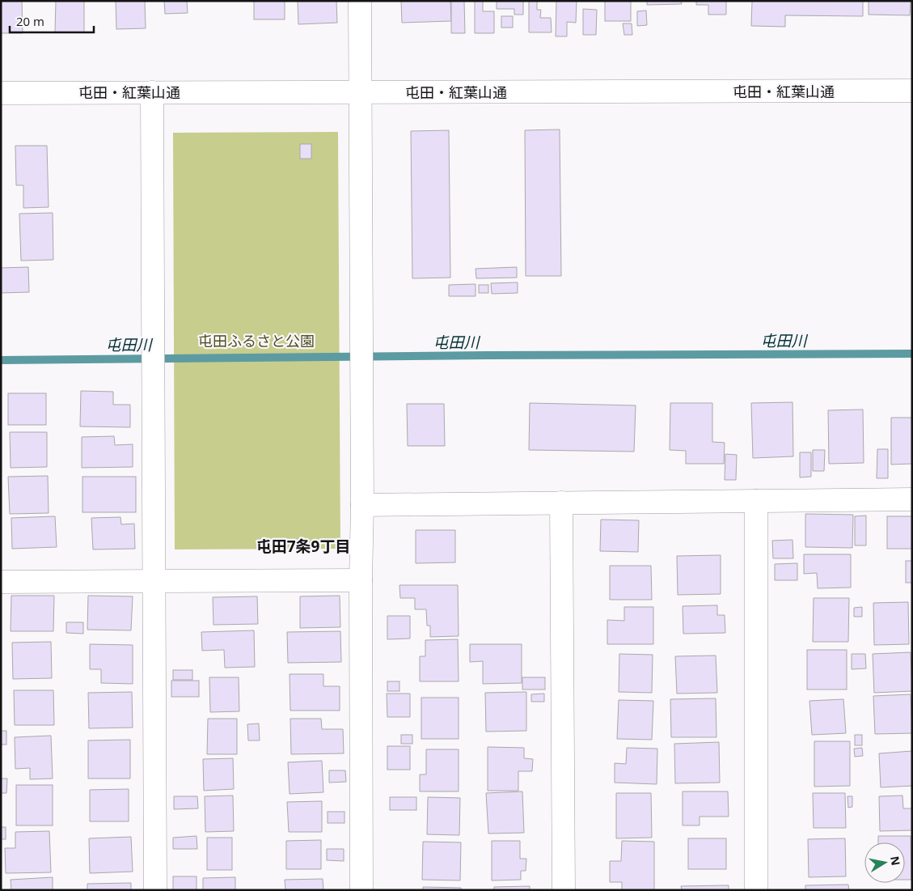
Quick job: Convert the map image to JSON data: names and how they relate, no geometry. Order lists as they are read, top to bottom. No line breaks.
{"streets":{"street":["屯田・紅葉山通"]},"districts":["屯田7条9丁目"],"water":["屯田川"],"parks":["屯田ふるさと公園"],"scale_bar":"20 m","north":"right"}
